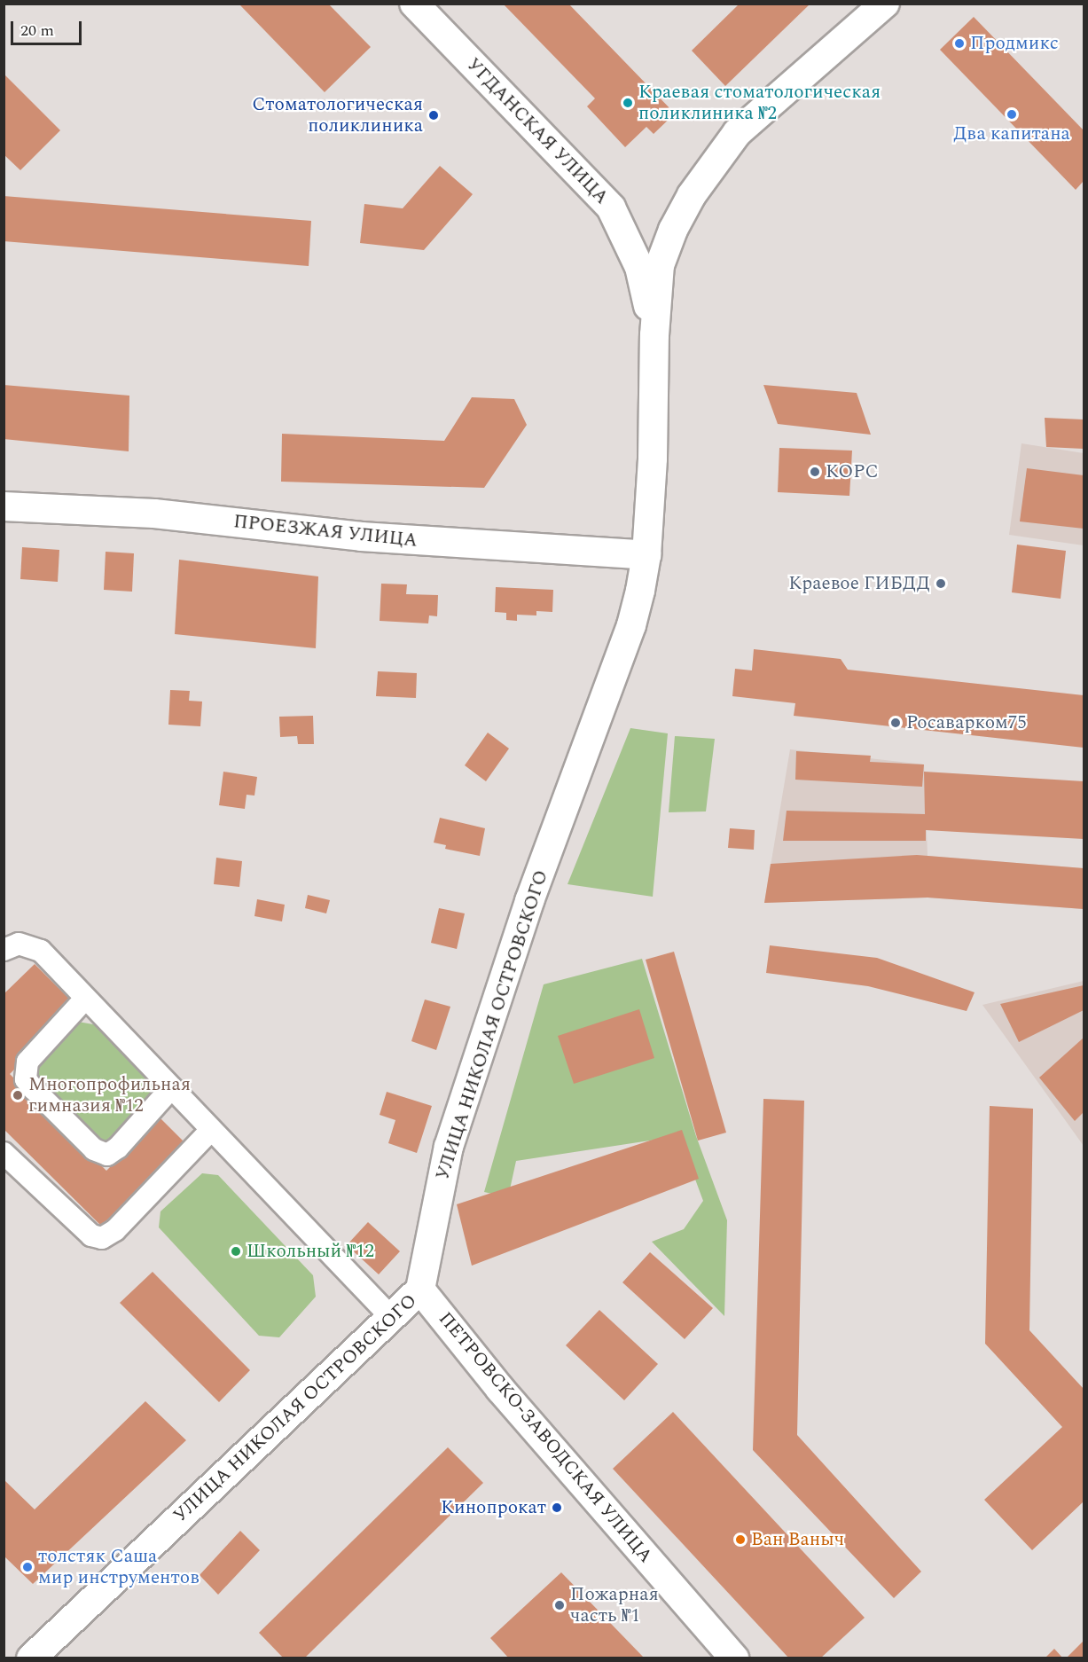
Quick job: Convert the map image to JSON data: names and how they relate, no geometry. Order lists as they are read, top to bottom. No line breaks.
{"streets":{"street":["УГДАНСКАЯ УЛИЦА","ПРОЕЗЖАЯ УЛИЦА","УЛИЦА НИКОЛАЯ ОСТРОВСКОГО","ПЕТРОВСКО-ЗАВОДСКАЯ УЛИЦА"]},"crossings":[["УГДАНСКАЯ УЛИЦА","УЛИЦА НИКОЛАЯ ОСТРОВСКОГО"],["ПРОЕЗЖАЯ УЛИЦА","УЛИЦА НИКОЛАЯ ОСТРОВСКОГО"],["УЛИЦА НИКОЛАЯ ОСТРОВСКОГО","ПЕТРОВСКО-ЗАВОДСКАЯ УЛИЦА"]],"places":["Продмикс","Краевая стоматологическая поликлиника №2","Два капитана","Стоматологическая поликлиника","КОРС","Краевое ГИБДД","Росаварком75","Многопрофильная гимназия №12","Школьный №12","Кинопрокат","Ван Ваныч","толстяк Саша мир инструментов","Пожарная часть №1"],"scale_bar":"20 m"}
